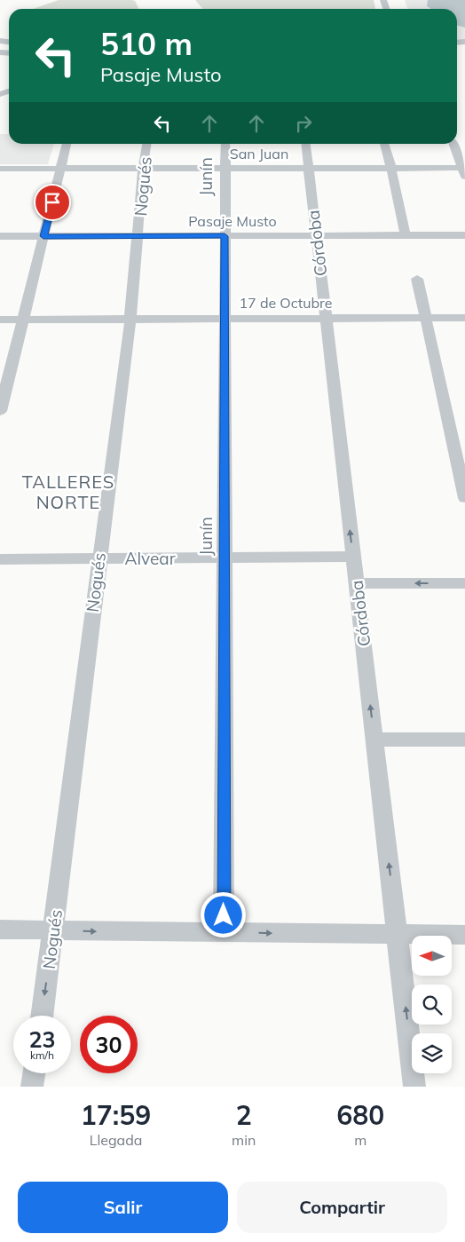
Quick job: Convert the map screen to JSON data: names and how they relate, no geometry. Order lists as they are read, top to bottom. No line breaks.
{"streets":{"street":["San Juan","Junín","Nogués","Pasaje Musto","Córdoba","17 de Octubre","Alvear"]},"crossings":[["San Juan","Junín"],["San Juan","Nogués"],["San Juan","Córdoba"],["Junín","Pasaje Musto"],["Junín","17 de Octubre"],["Junín","Alvear"],["Nogués","Pasaje Musto"],["Nogués","17 de Octubre"],["Nogués","Alvear"],["Pasaje Musto","Córdoba"],["Córdoba","17 de Octubre"],["Córdoba","Alvear"]],"one_way":["Córdoba"],"districts":["TALLERES NORTE"],"north":"left","page":{"turn":["510 m","Pasaje Musto"],"speed":"23 km/h","limit":"30","eta":["17:59","Llegada","2","min","680","m"],"buttons":["Salir","Compartir"]}}
